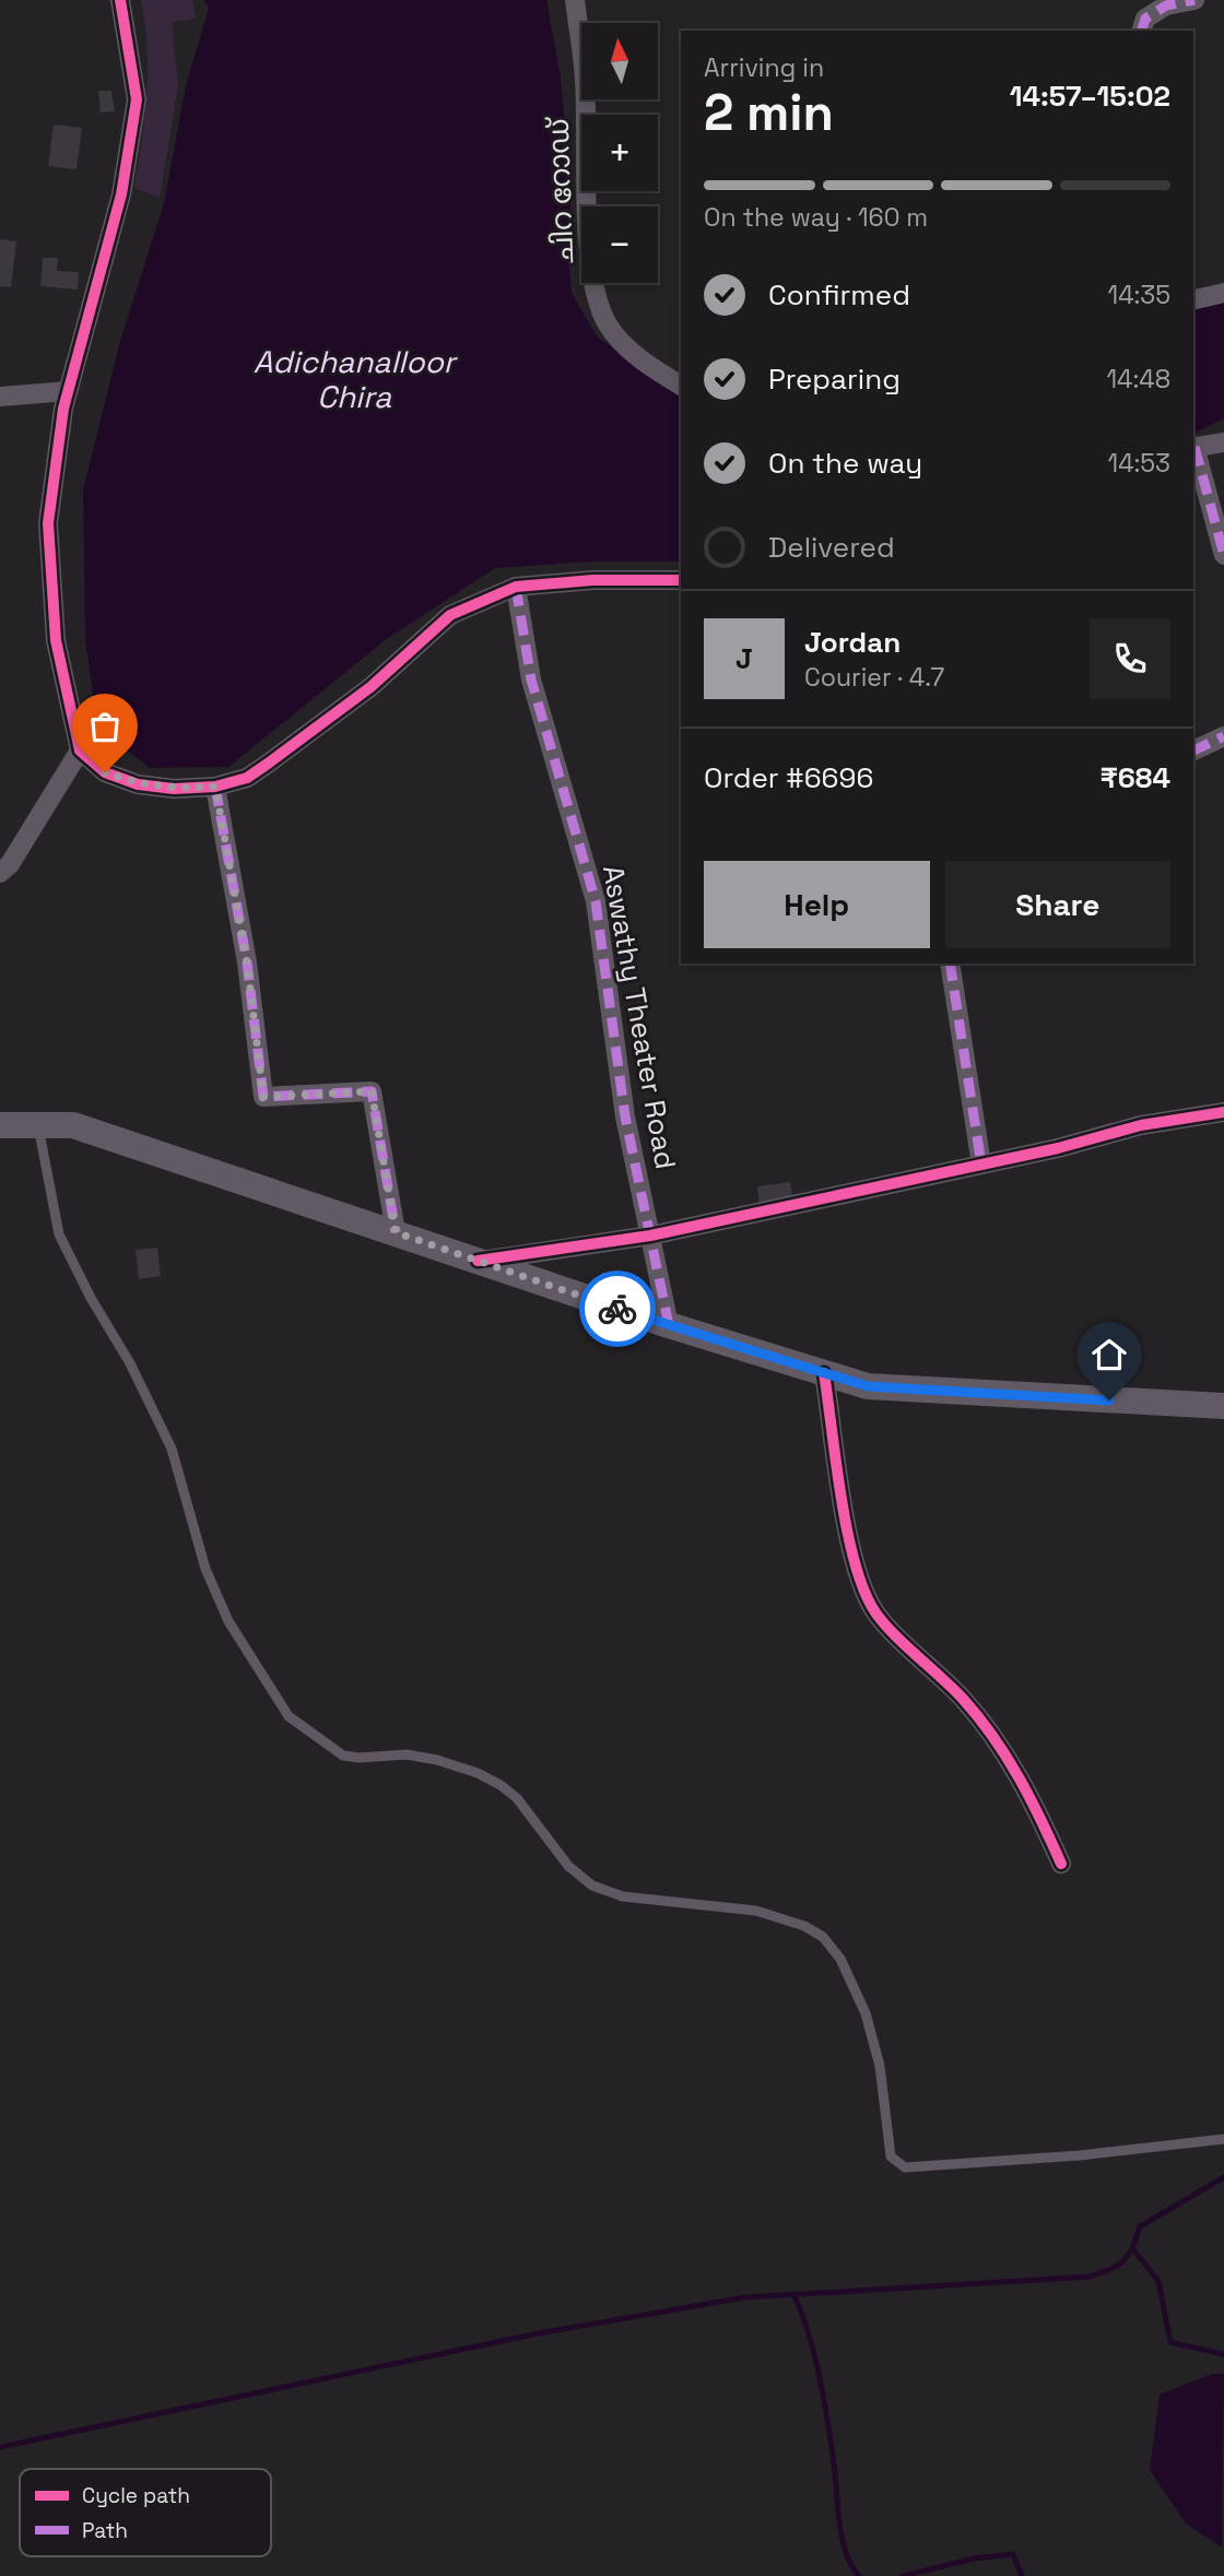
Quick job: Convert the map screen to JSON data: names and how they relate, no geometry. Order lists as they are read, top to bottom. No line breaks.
{"streets":{"street":["ചിറ റോഡ്","Aswathy Theater Road"]},"water":["Adichanalloor Chira"],"legend":["Cycle path","Path"],"north":"top","page":{"map_buttons":["+","−"],"heading":["2 min","Arriving in","14:57–15:02"],"panel":["Jordan","Courier · 4.7","Order #6696","₹684"],"bar":"On the way · 160 m","list":[["Confirmed","14:35"],["Preparing","14:48"],["On the way","14:53"],"Delivered"],"round":"J","buttons":["Help","Share"]}}
